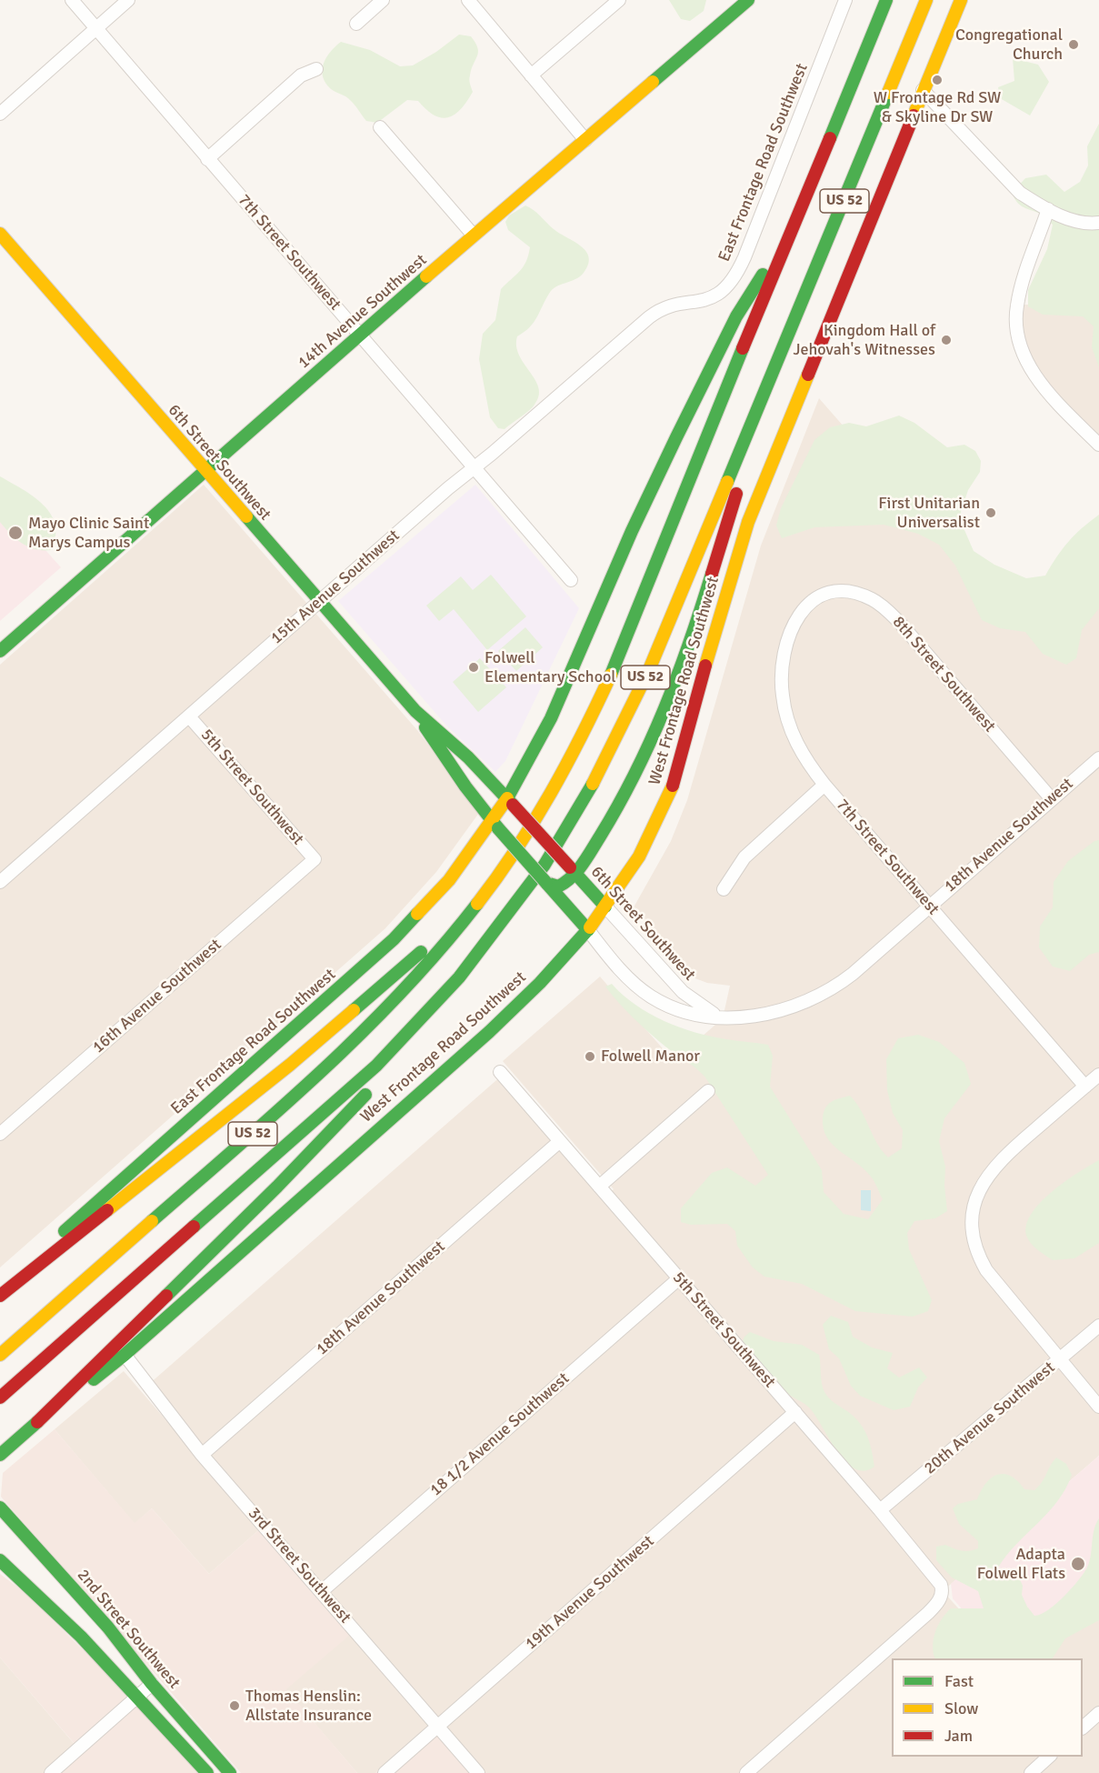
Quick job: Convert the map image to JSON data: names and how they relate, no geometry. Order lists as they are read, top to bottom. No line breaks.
{"streets":{"main road":["East Frontage Road Southwest","US 52","14th Avenue Southwest","6th Street Southwest","West Frontage Road Southwest","2nd Street Southwest"],"street":["7th Street Southwest","15th Avenue Southwest","8th Street Southwest","5th Street Southwest","18th Avenue Southwest","16th Avenue Southwest","20th Avenue Southwest","18 1/2 Avenue Southwest","3rd Street Southwest","19th Avenue Southwest"]},"crossings":[["East Frontage Road Southwest","US 52"],["East Frontage Road Southwest","6th Street Southwest"],["East Frontage Road Southwest","15th Avenue Southwest"],["7th Street Southwest","14th Avenue Southwest"],["7th Street Southwest","15th Avenue Southwest"],["7th Street Southwest","8th Street Southwest"],["7th Street Southwest","18th Avenue Southwest"],["14th Avenue Southwest","6th Street Southwest"],["6th Street Southwest","15th Avenue Southwest"],["6th Street Southwest","West Frontage Road Southwest"],["6th Street Southwest","18th Avenue Southwest"],["15th Avenue Southwest","5th Street Southwest"],["8th Street Southwest","18th Avenue Southwest"],["West Frontage Road Southwest","3rd Street Southwest"],["5th Street Southwest","18th Avenue Southwest"],["5th Street Southwest","16th Avenue Southwest"],["5th Street Southwest","20th Avenue Southwest"],["5th Street Southwest","18 1/2 Avenue Southwest"],["5th Street Southwest","19th Avenue Southwest"],["18th Avenue Southwest","3rd Street Southwest"],["18 1/2 Avenue Southwest","3rd Street Southwest"],["3rd Street Southwest","19th Avenue Southwest"]],"places":["Congregational Church","W Frontage Rd SW & Skyline Dr SW","Kingdom Hall of Jehovah's Witnesses","First Unitarian Universalist","Mayo Clinic Saint Marys Campus","Folwell Elementary School","Folwell Manor","Adapta Folwell Flats","Thomas Henslin: Allstate Insurance"],"legend":["Fast","Slow","Jam"]}
